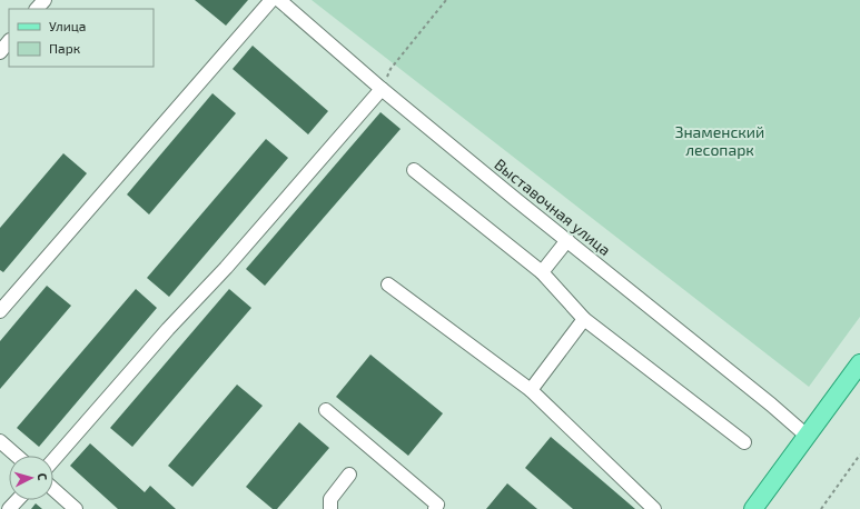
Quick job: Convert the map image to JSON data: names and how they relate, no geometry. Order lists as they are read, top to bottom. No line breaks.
{"streets":{"street":["Выставочная улица"]},"parks":["Знаменский лесопарк"],"legend":["Улица","Парк"],"north":"right"}
